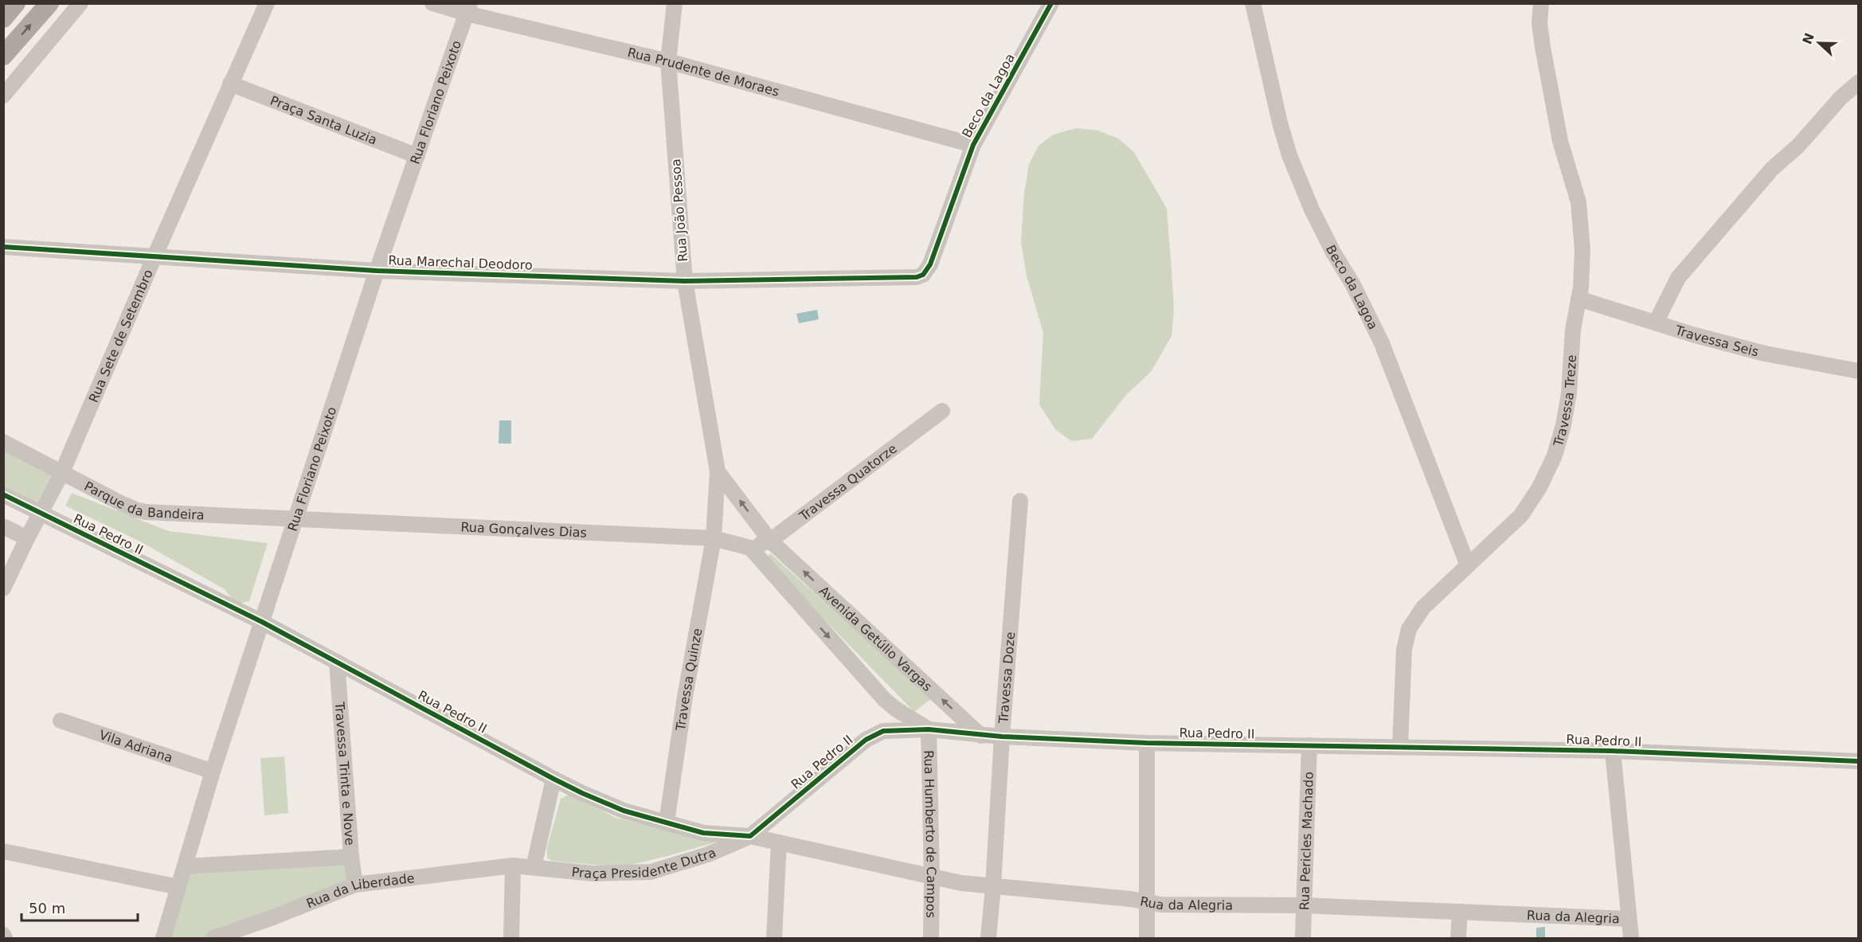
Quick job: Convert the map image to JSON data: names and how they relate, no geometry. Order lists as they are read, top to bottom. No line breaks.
{"streets":{"street":["Rua Prudente de Moraes","Beco da Lagoa","Rua Floriano Peixoto","Praça Santa Luzia","Rua João Pessoa","Rua Marechal Deodoro","Rua Sete de Setembro","Travessa Seis","Travessa Treze","Travessa Quatorze","Parque da Bandeira","Rua Gonçalves Dias","Rua Pedro II","Avenida Getúlio Vargas","Travessa Doze","Travessa Quinze","Vila Adriana","Travessa Trinta e Nove","Rua Humberto de Campos","Rua Pericles Machado","Praça Presidente Dutra","Rua da Liberdade","Rua da Alegria"]},"crossings":[["Rua Prudente de Moraes","Beco da Lagoa"],["Rua Prudente de Moraes","Rua Floriano Peixoto"],["Rua Prudente de Moraes","Rua João Pessoa"],["Beco da Lagoa","Rua Marechal Deodoro"],["Beco da Lagoa","Travessa Treze"],["Rua Floriano Peixoto","Praça Santa Luzia"],["Rua Floriano Peixoto","Rua Marechal Deodoro"],["Rua Floriano Peixoto","Parque da Bandeira"],["Rua Floriano Peixoto","Rua Gonçalves Dias"],["Rua Floriano Peixoto","Rua Pedro II"],["Rua Floriano Peixoto","Vila Adriana"],["Praça Santa Luzia","Rua Sete de Setembro"],["Rua João Pessoa","Rua Marechal Deodoro"],["Rua João Pessoa","Travessa Quatorze"],["Rua João Pessoa","Rua Gonçalves Dias"],["Rua João Pessoa","Avenida Getúlio Vargas"],["Rua João Pessoa","Travessa Quinze"],["Rua Marechal Deodoro","Rua Sete de Setembro"],["Rua Sete de Setembro","Parque da Bandeira"],["Rua Sete de Setembro","Rua Pedro II"],["Travessa Seis","Travessa Treze"],["Travessa Treze","Rua Pedro II"],["Travessa Quatorze","Rua Gonçalves Dias"],["Travessa Quatorze","Avenida Getúlio Vargas"],["Parque da Bandeira","Rua Gonçalves Dias"],["Rua Gonçalves Dias","Avenida Getúlio Vargas"],["Rua Gonçalves Dias","Travessa Quinze"],["Rua Pedro II","Avenida Getúlio Vargas"],["Rua Pedro II","Travessa Doze"],["Rua Pedro II","Travessa Quinze"],["Rua Pedro II","Travessa Trinta e Nove"],["Rua Pedro II","Rua Humberto de Campos"],["Rua Pedro II","Rua Pericles Machado"],["Rua Pedro II","Praça Presidente Dutra"],["Rua Pedro II","Rua da Alegria"],["Avenida Getúlio Vargas","Rua Humberto de Campos"],["Travessa Doze","Rua da Alegria"],["Travessa Trinta e Nove","Rua da Liberdade"],["Rua Humberto de Campos","Rua da Alegria"],["Rua Pericles Machado","Rua da Alegria"],["Praça Presidente Dutra","Rua da Liberdade"],["Praça Presidente Dutra","Rua da Alegria"]],"scale_bar":"50 m","north":"left"}
